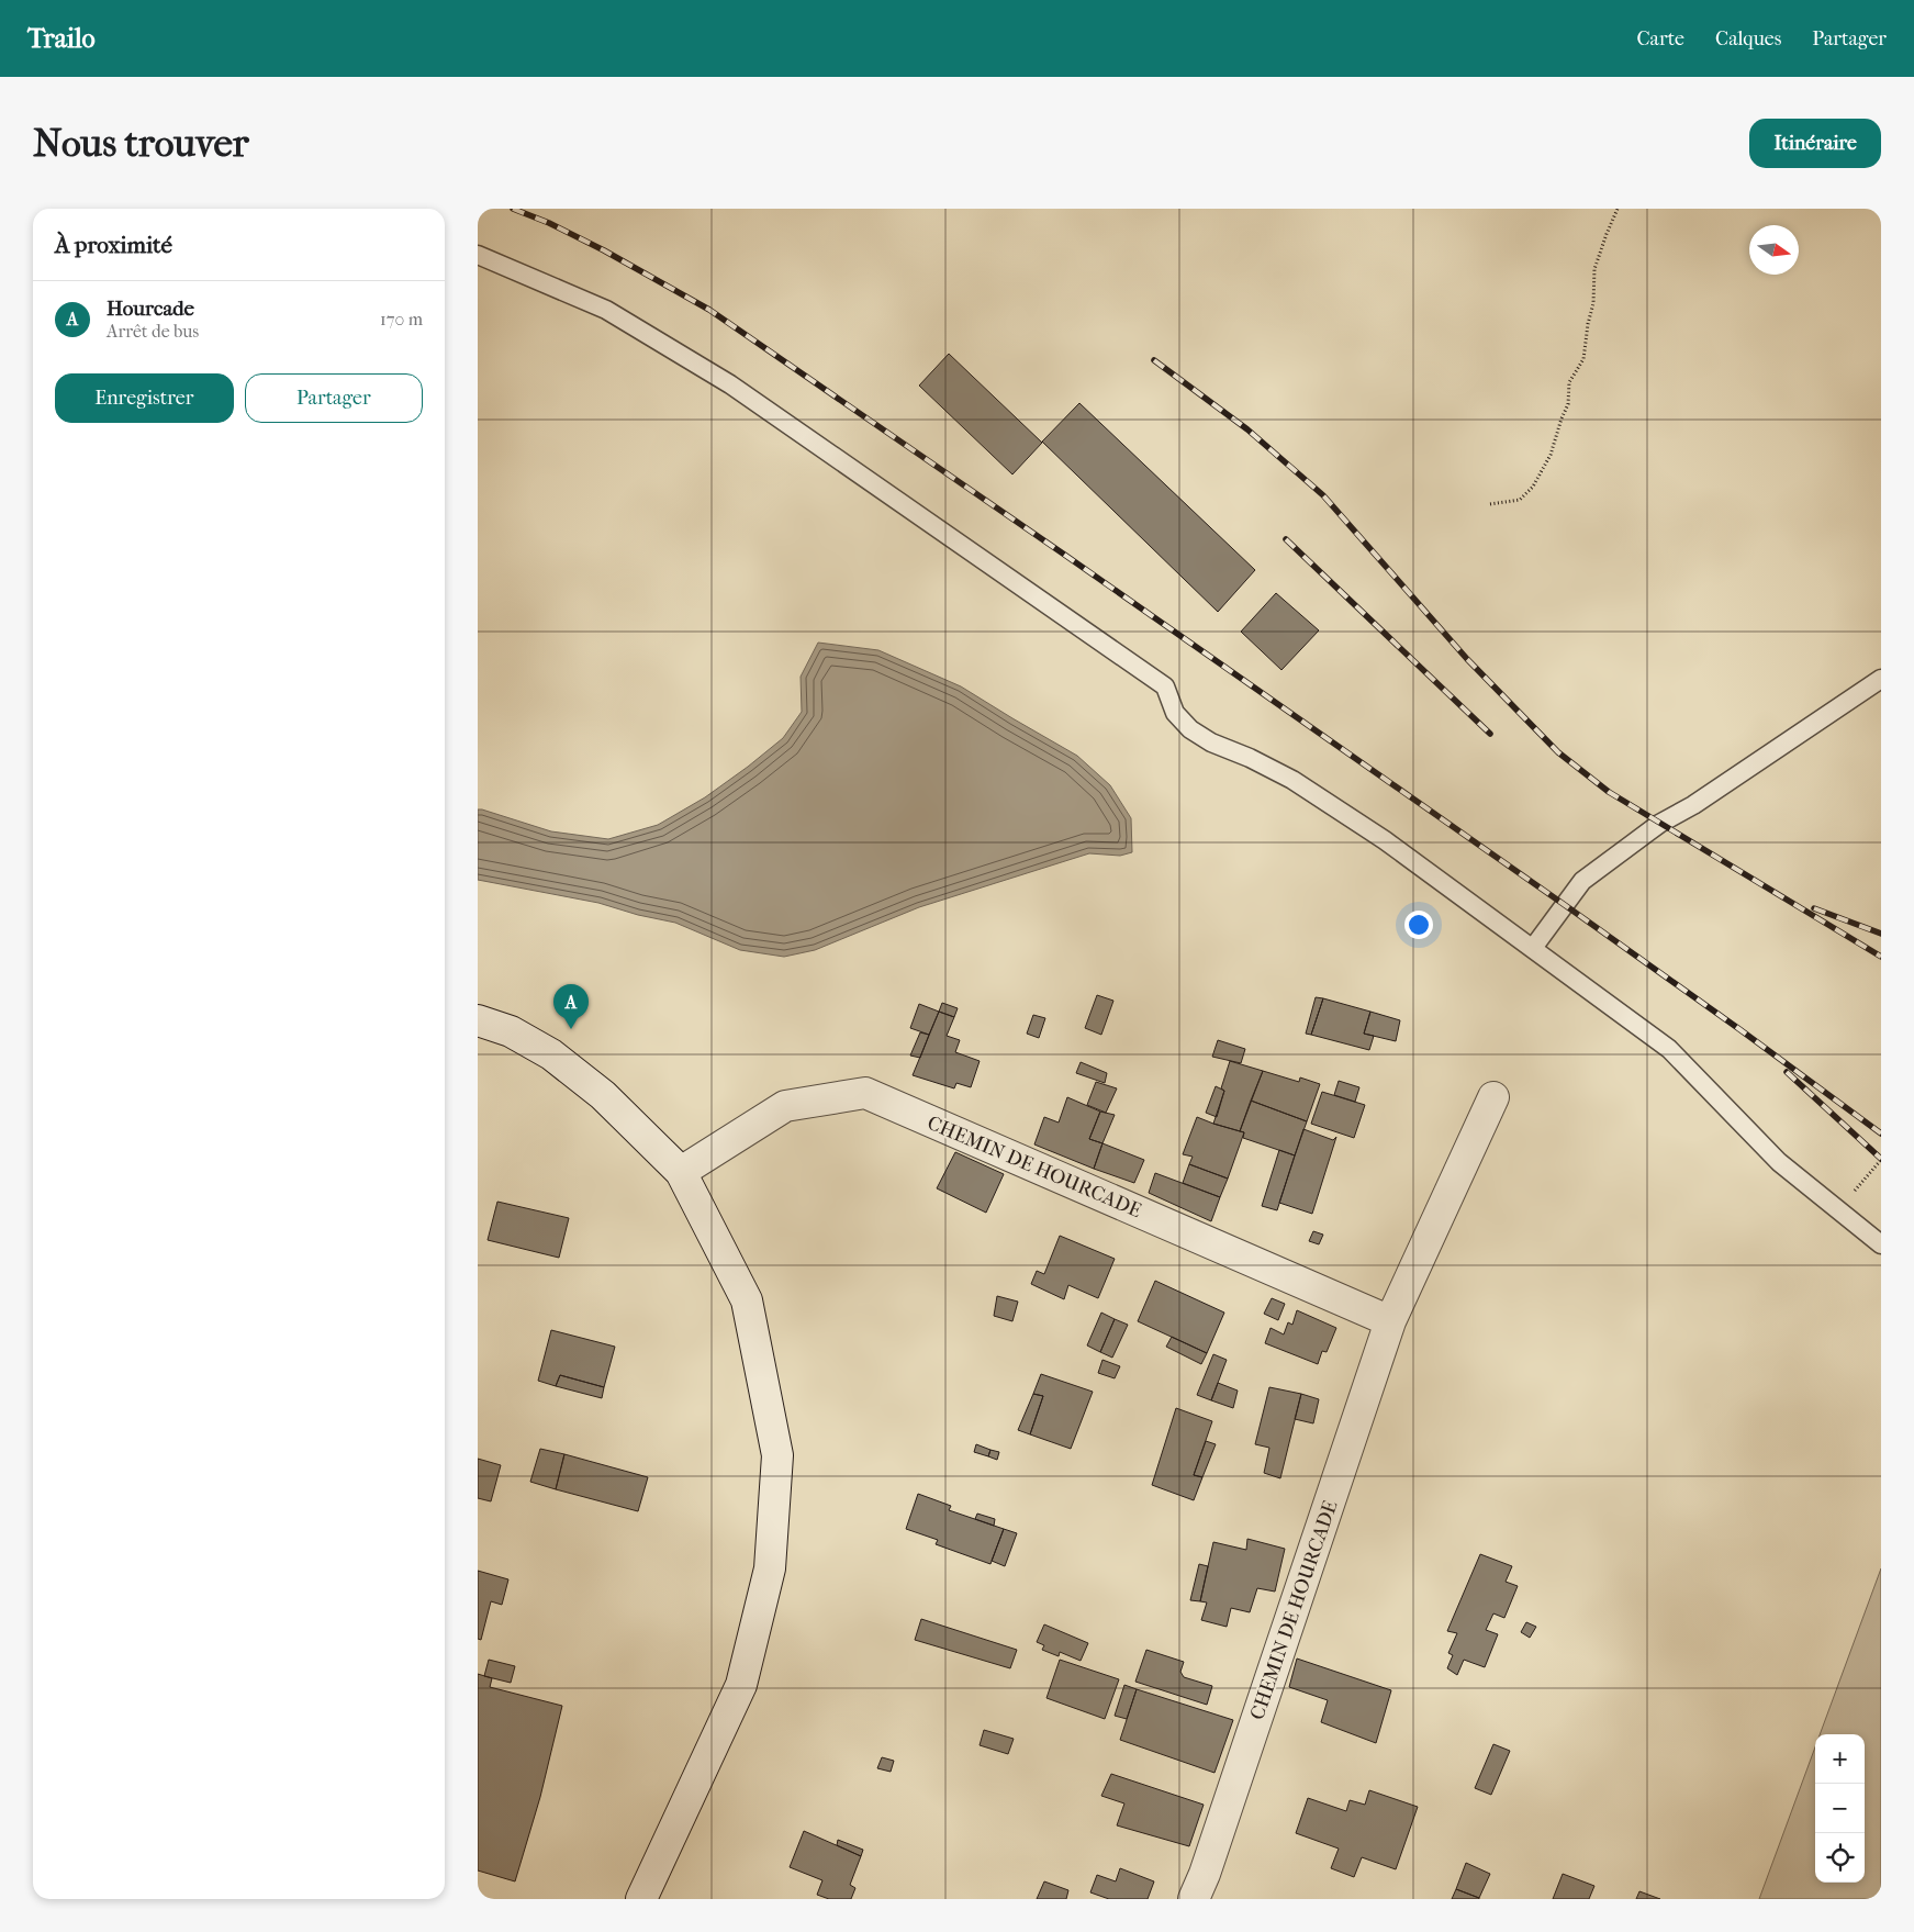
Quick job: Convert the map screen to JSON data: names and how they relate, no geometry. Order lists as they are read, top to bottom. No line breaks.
{"streets":{"street":["CHEMIN DE HOURCADE"]},"north":"right","page":{"header":"Trailo","nav":["Carte","Calques","Partager"],"buttons":["Itinéraire",["Enregistrer","Partager"]],"title":"Nous trouver","heading":"À proximité","list":[{"mark":"A","name":"Hourcade","note":"Arrêt de bus","value":"170 m"}],"pins":"A","map_buttons":["+","−"]}}
